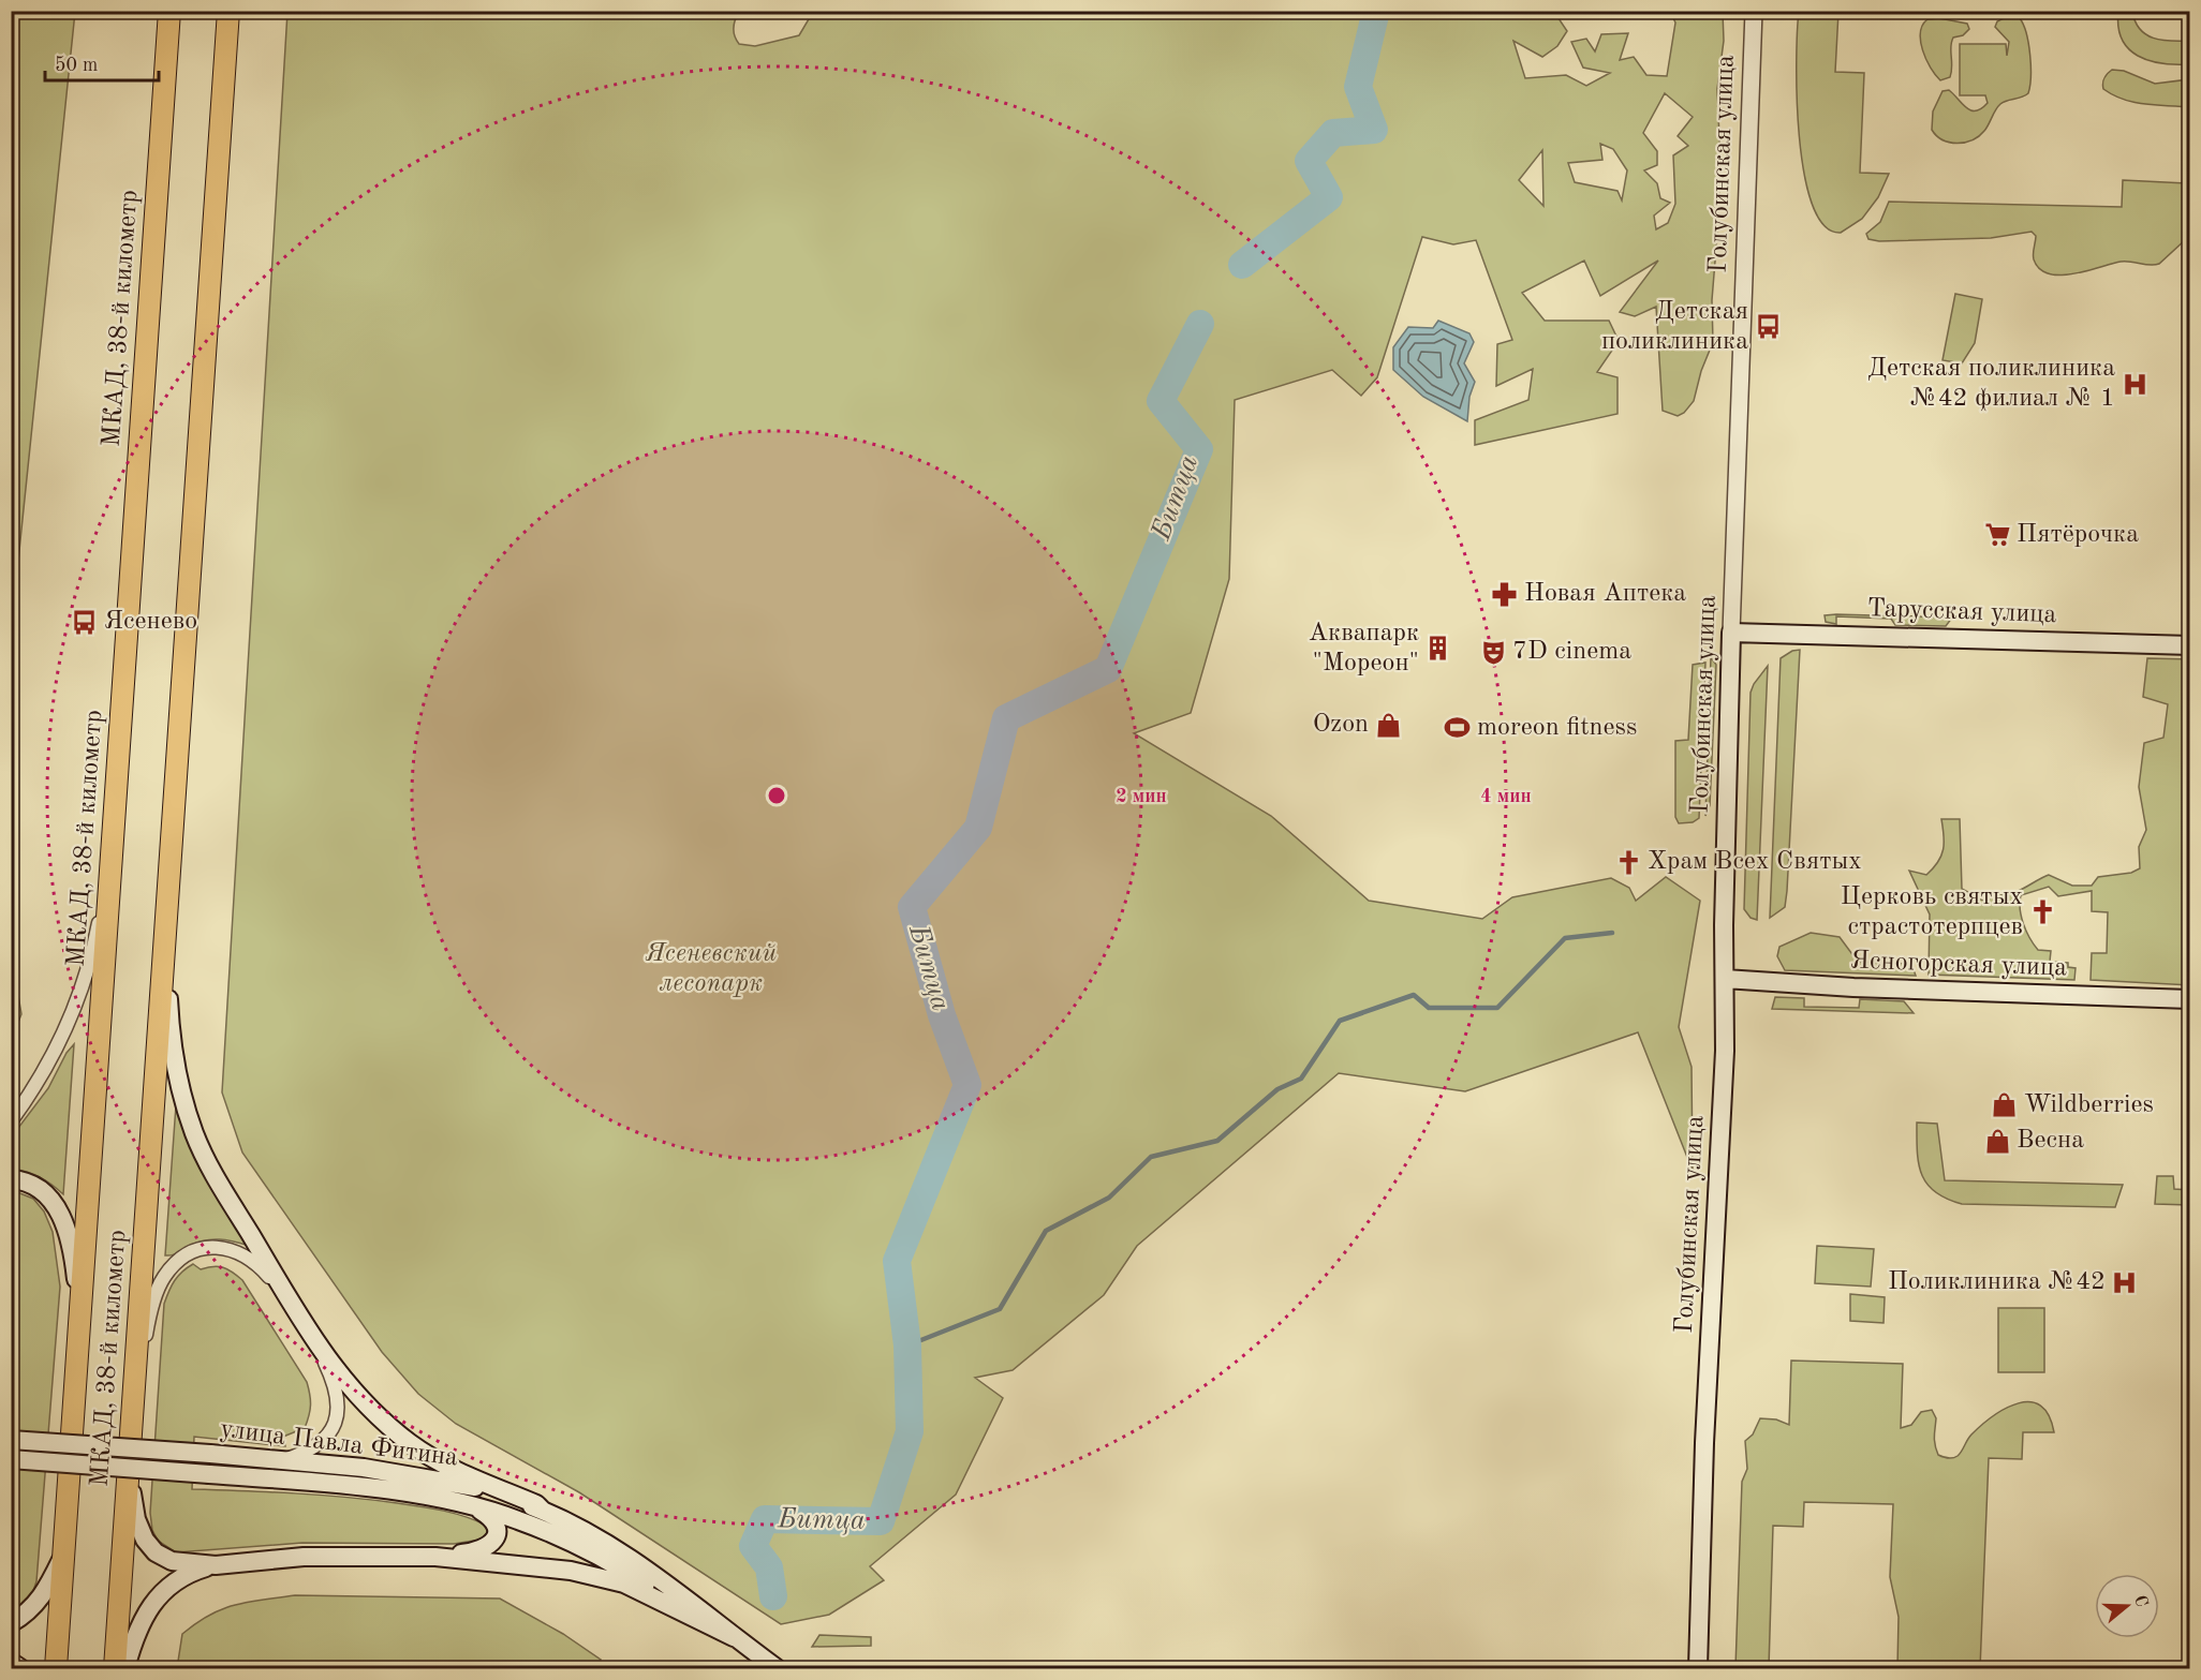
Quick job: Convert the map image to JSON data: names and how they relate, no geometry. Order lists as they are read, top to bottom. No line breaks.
{"streets":{"highway":["МКАД, 38-й километр"],"main road":["Голубинская улица","Тарусская улица","Ясногорская улица","улица Павла Фитина"]},"crossings":[["Голубинская улица","Тарусская улица"],["Голубинская улица","Ясногорская улица"]],"water":["Битца"],"parks":["Ясеневский лесопарк"],"places":{"bus stop":["Детская поликлиника","Ясенево"],"hospital":["Детская поликлиника №42 филиал № 1","Поликлиника №42"],"supermarket":["Пятёрочка"],"pharmacy":["Новая Аптека"],"building":["Аквапарк \"Мореон\""],"theatre":["7D cinema"],"shop":["Ozon","Wildberries","Весна"],"sports":["moreon fitness"],"church":["Храм Всех Святых","Церковь святых страстотерпцев"]},"scale_bar":"50 m","north":"right","rings":["2 мин","4 мин"]}
